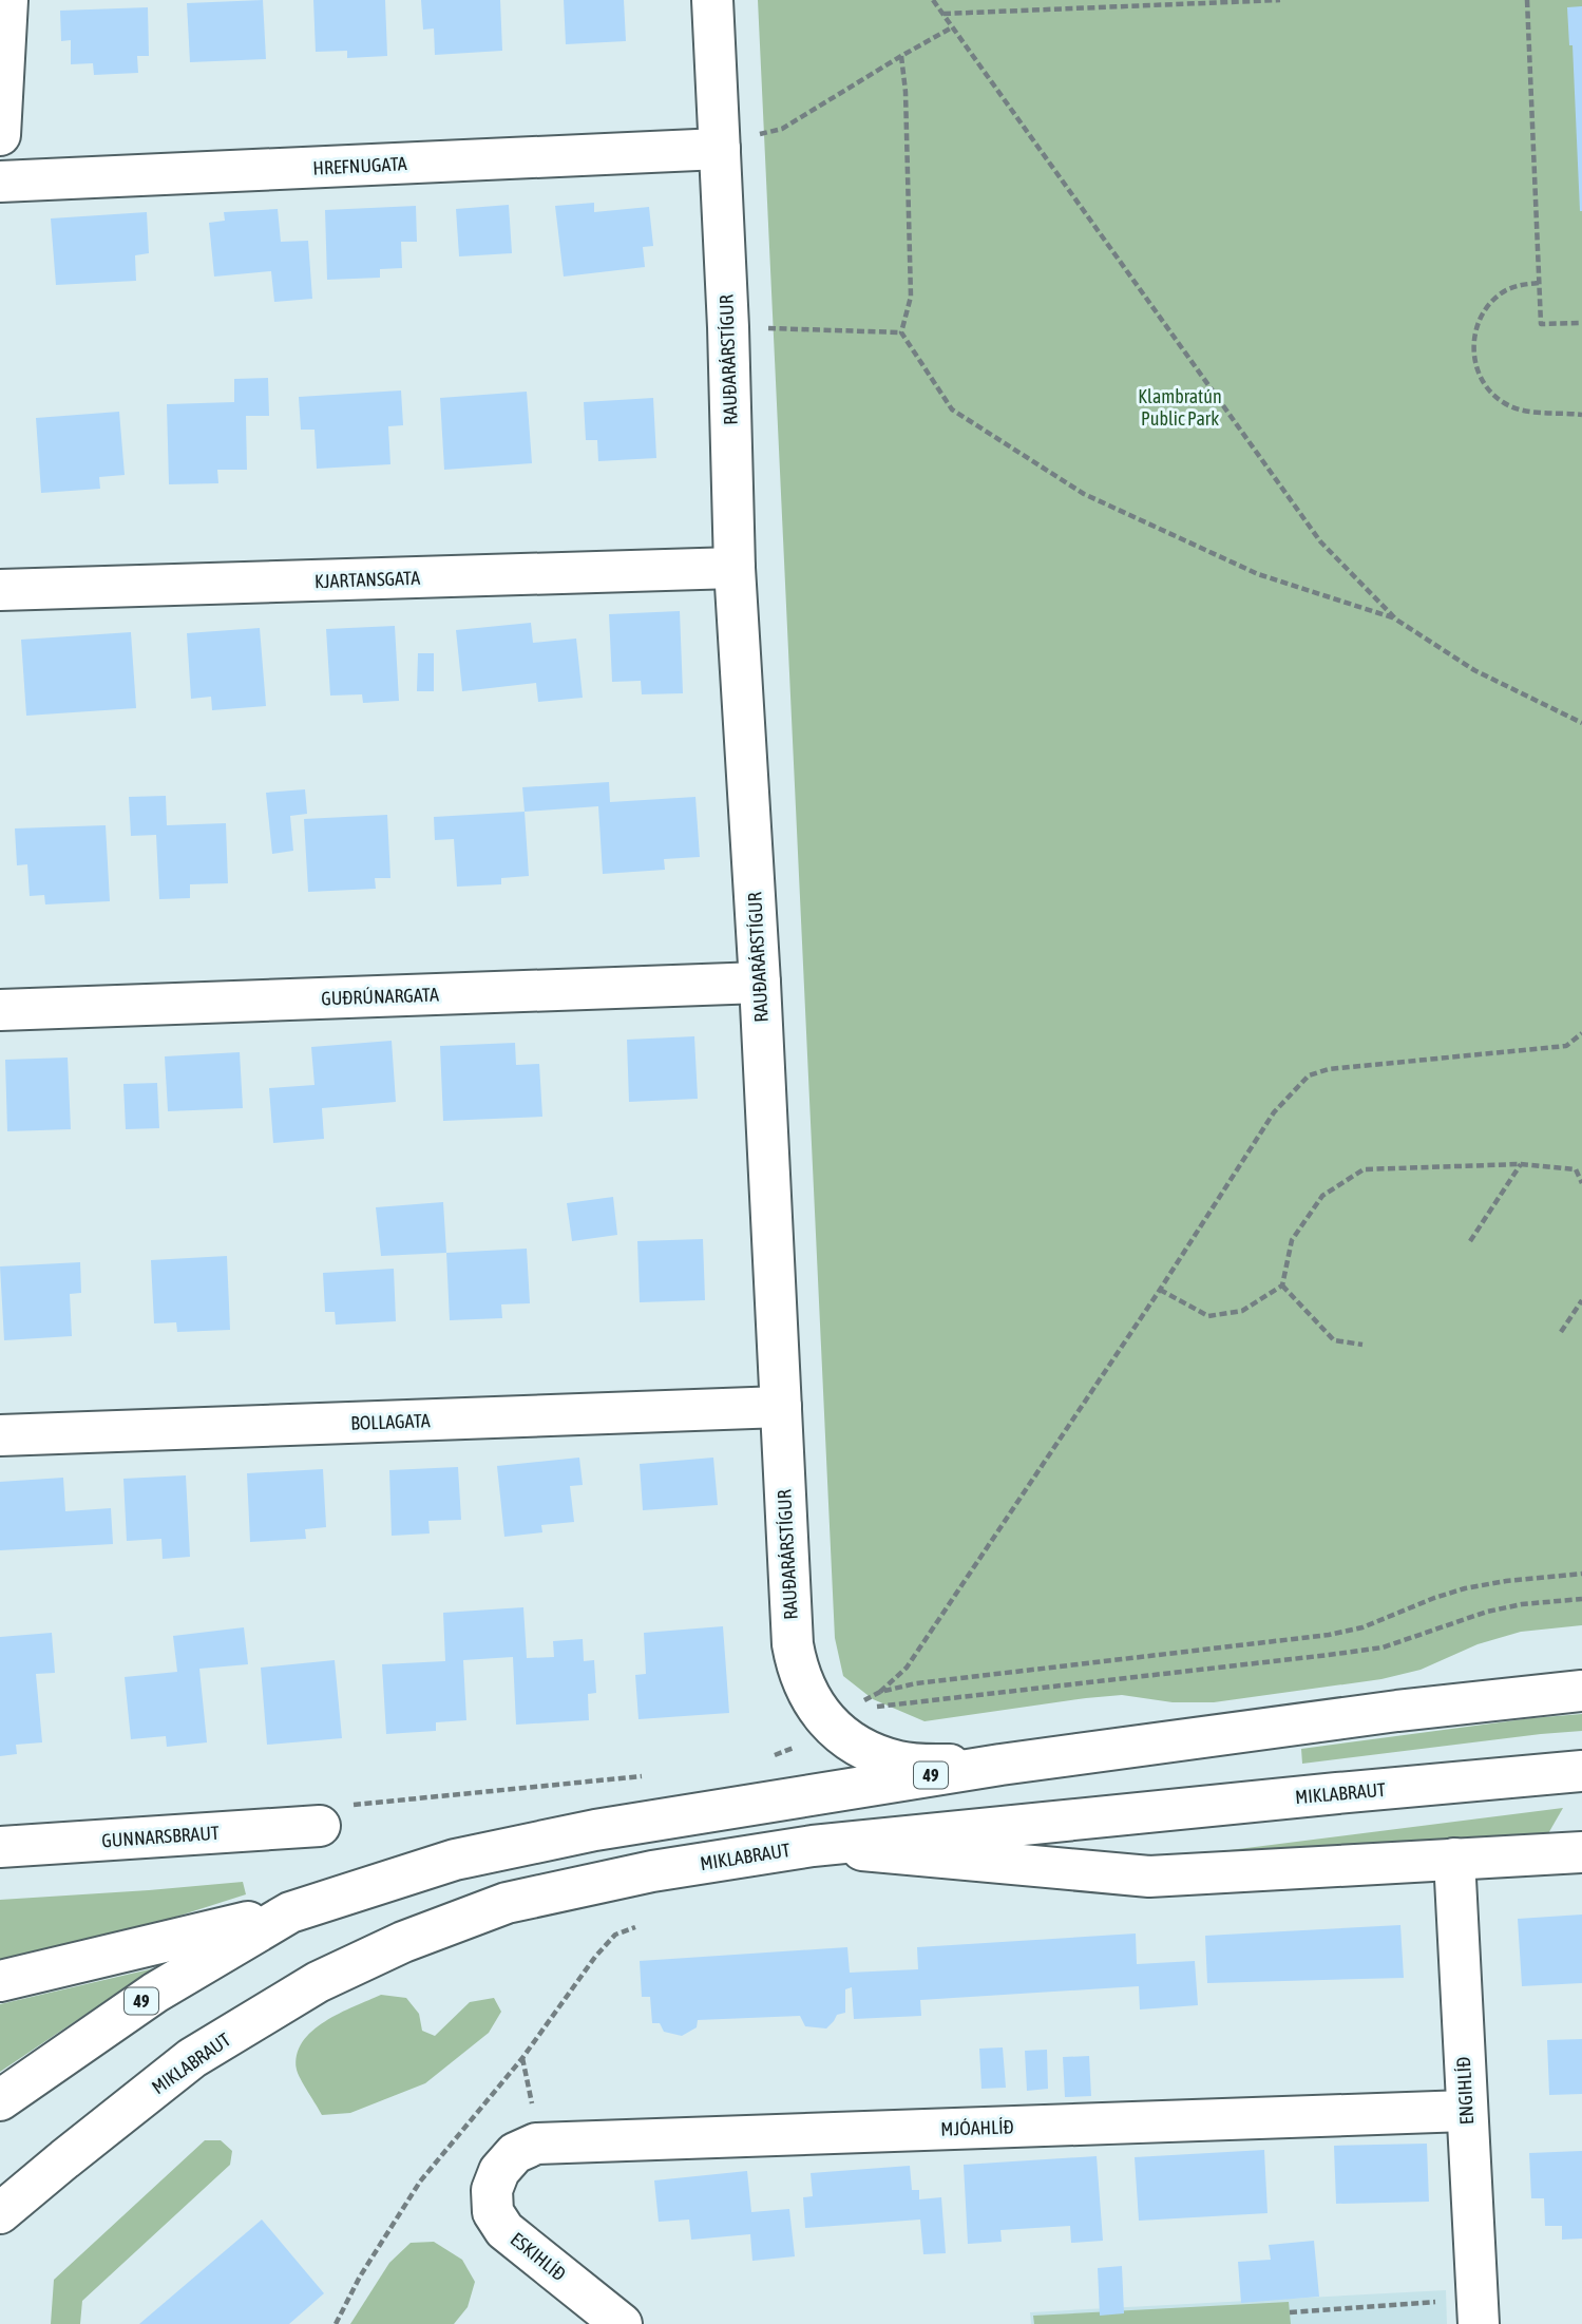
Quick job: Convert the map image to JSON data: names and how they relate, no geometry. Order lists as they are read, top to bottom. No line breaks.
{"streets":{"main road":["HREFNUGATA","RAUÐARÁRSTÍGUR","KJARTANSGATA","GUÐRÚNARGATA","BOLLAGATA","49","MIKLABRAUT","GUNNARSBRAUT","ENGIHLÍÐ","MJÓAHLÍÐ","ESKIHLÍÐ"]},"crossings":[["HREFNUGATA","RAUÐARÁRSTÍGUR"],["RAUÐARÁRSTÍGUR","KJARTANSGATA"],["RAUÐARÁRSTÍGUR","GUÐRÚNARGATA"],["RAUÐARÁRSTÍGUR","BOLLAGATA"],["RAUÐARÁRSTÍGUR","49"],["ENGIHLÍÐ","MJÓAHLÍÐ"],["MJÓAHLÍÐ","ESKIHLÍÐ"]],"parks":["Klambratún Public Park"]}
